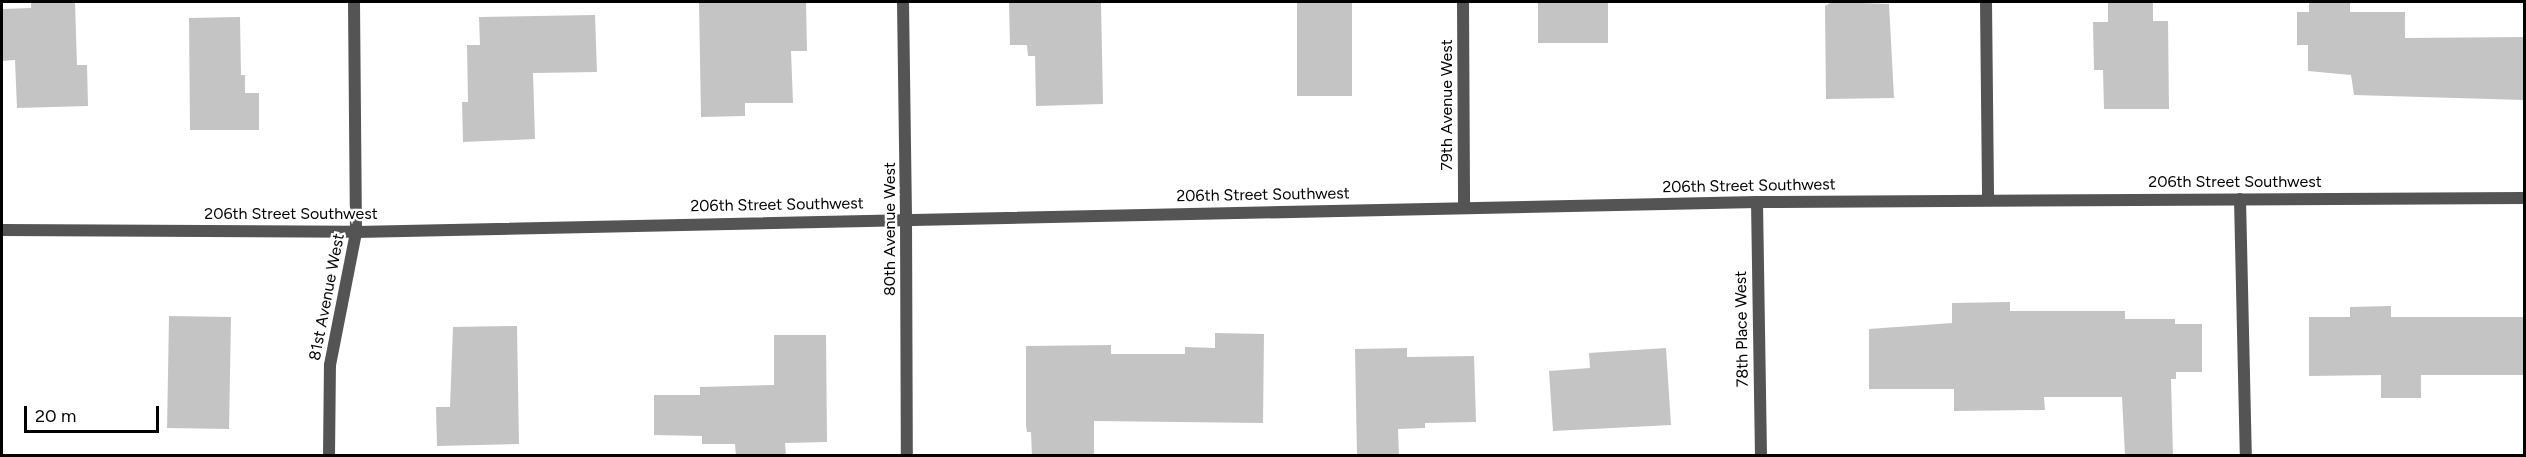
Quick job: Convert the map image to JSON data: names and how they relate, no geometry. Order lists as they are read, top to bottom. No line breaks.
{"streets":{"street":["79th Avenue West","206th Street Southwest","80th Avenue West","81st Avenue West","78th Place West"]},"crossings":[["79th Avenue West","206th Street Southwest"],["206th Street Southwest","80th Avenue West"],["206th Street Southwest","81st Avenue West"],["206th Street Southwest","78th Place West"]],"scale_bar":"20 m"}
